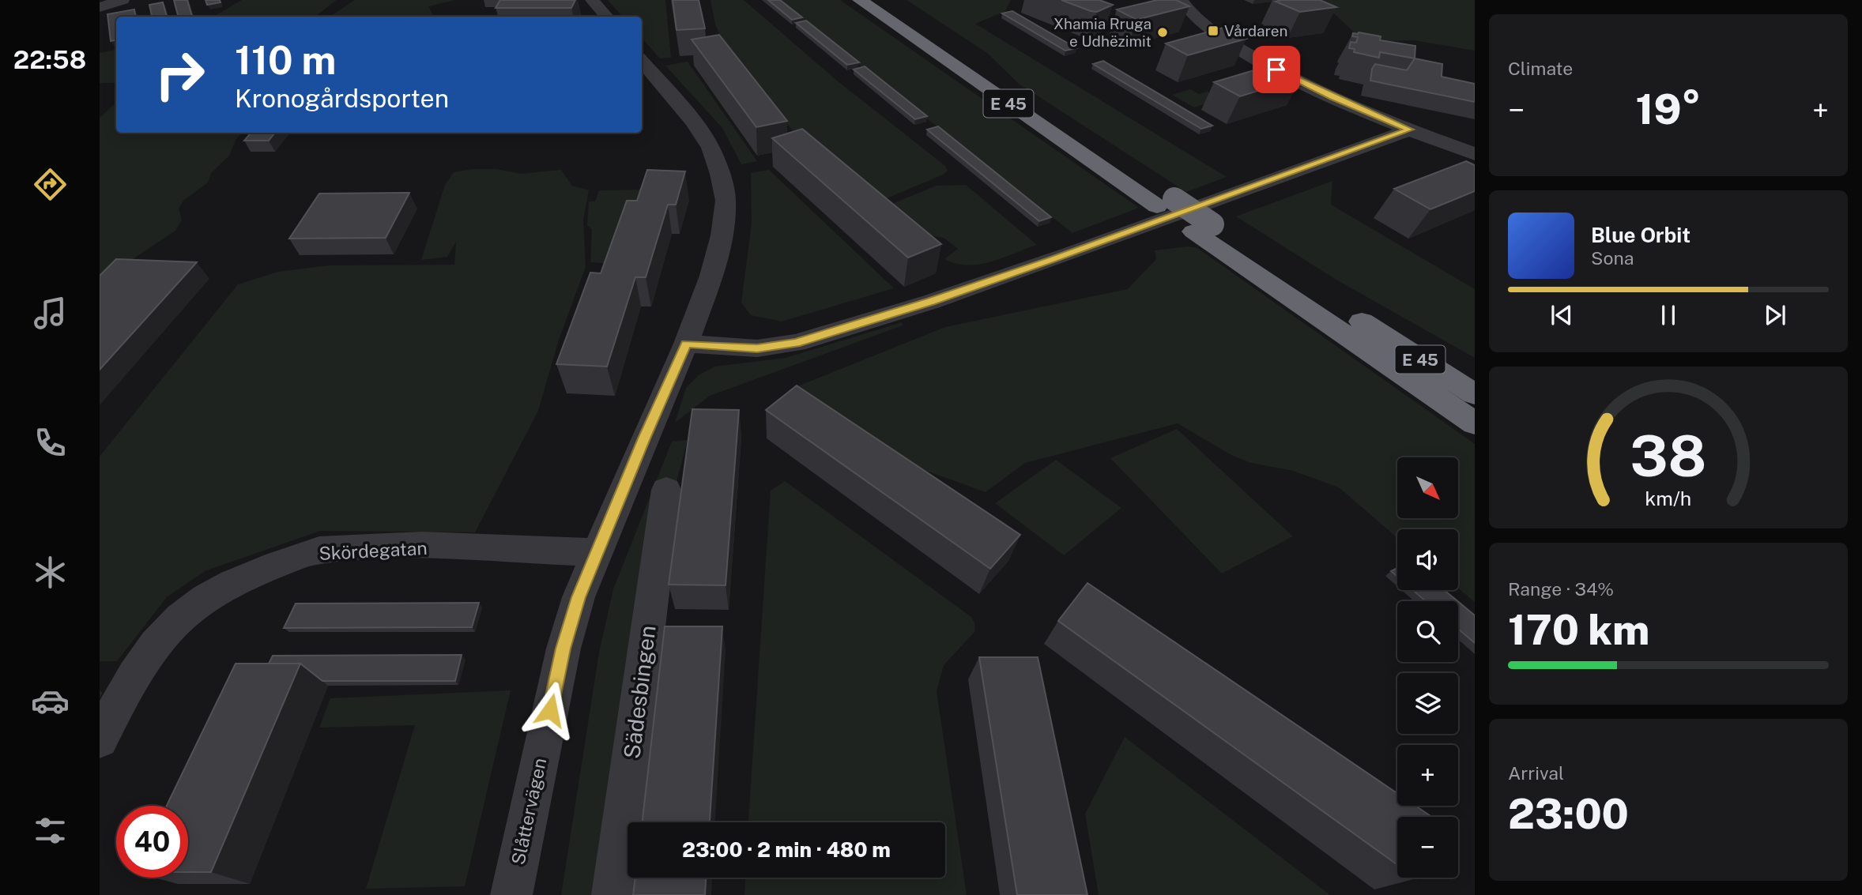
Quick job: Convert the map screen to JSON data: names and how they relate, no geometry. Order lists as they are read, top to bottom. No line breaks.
{"streets":{"highway":["E 45"],"street":["Skördegatan","Sädesbingen","Slåttervägen"]},"crossings":[["Skördegatan","Slåttervägen"]],"places":{"transit":["Vårdaren"],"other":["Xhamia Rruga e Udhëzimit"]},"north":"bottom right","page":{"tabs":"22:58","tile":["Climate",["Range · 34%","170 km"],["Arrival","23:00"]],"turn":["110 m","Kronogårdsporten"],"heat":["−","19°","+"],"song":["Blue Orbit","Sona"],"map_buttons":["+","−"],"limit":"40","trip":"23:00 · 2 min · 480 m","gauge":["38","km/h"]}}
